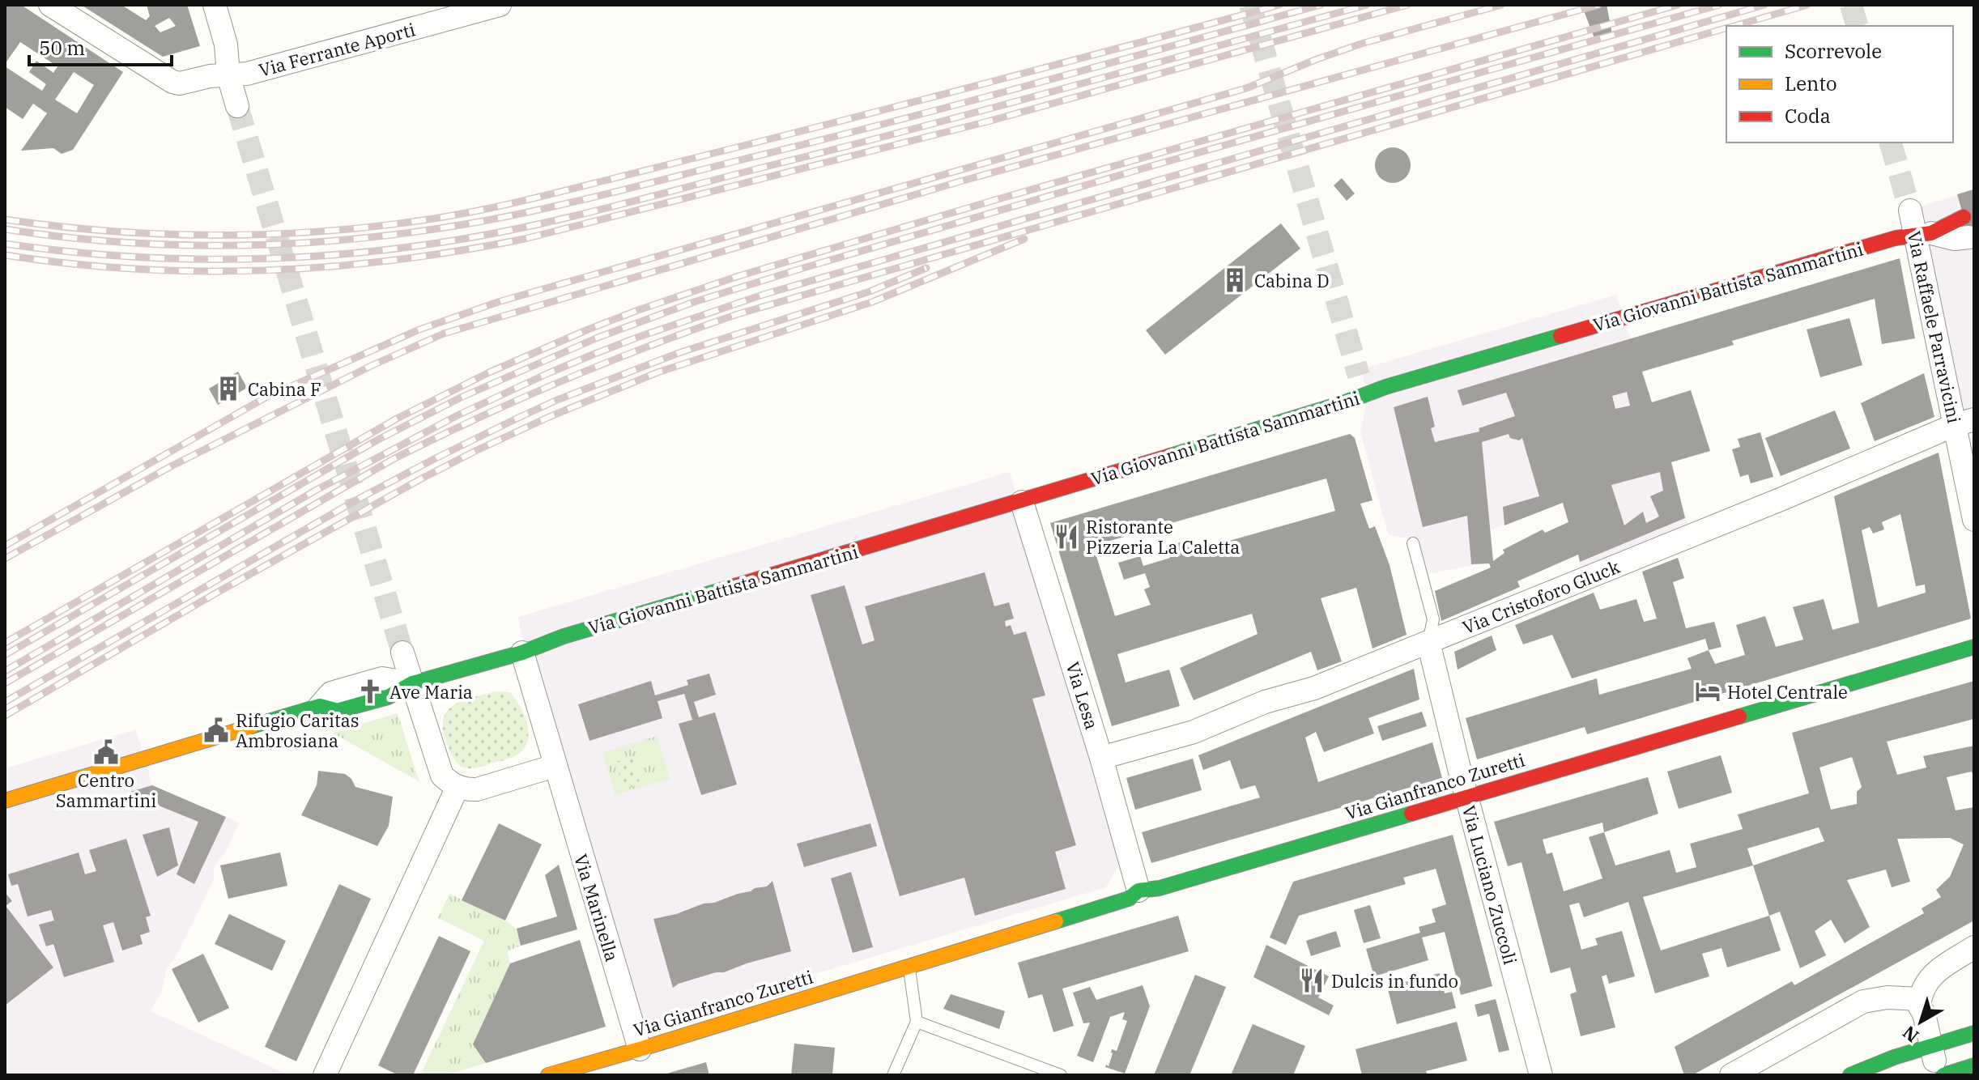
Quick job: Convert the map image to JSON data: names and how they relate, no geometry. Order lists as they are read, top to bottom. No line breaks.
{"streets":{"street":["Via Ferrante Aporti","Via Giovanni Battista Sammartini","Via Raffaele Parravicini","Via Cristoforo Gluck","Via Lesa","Via Gianfranco Zuretti","Via Luciano Zuccoli","Via Marinella"]},"crossings":[["Via Giovanni Battista Sammartini","Via Raffaele Parravicini"],["Via Giovanni Battista Sammartini","Via Lesa"],["Via Giovanni Battista Sammartini","Via Marinella"],["Via Raffaele Parravicini","Via Cristoforo Gluck"],["Via Cristoforo Gluck","Via Lesa"],["Via Cristoforo Gluck","Via Luciano Zuccoli"],["Via Lesa","Via Gianfranco Zuretti"],["Via Gianfranco Zuretti","Via Luciano Zuccoli"],["Via Gianfranco Zuretti","Via Marinella"]],"places":{"building":["Cabina D","Cabina F"],"restaurant":["Ristorante Pizzeria La Caletta","Dulcis in fundo"],"church":["Ave Maria"],"hotel":["Hotel Centrale"],"public building":["Rifugio Caritas Ambrosiana","Centro Sammartini"]},"legend":["Scorrevole","Lento","Coda"],"scale_bar":"50 m","north":"bottom left"}
